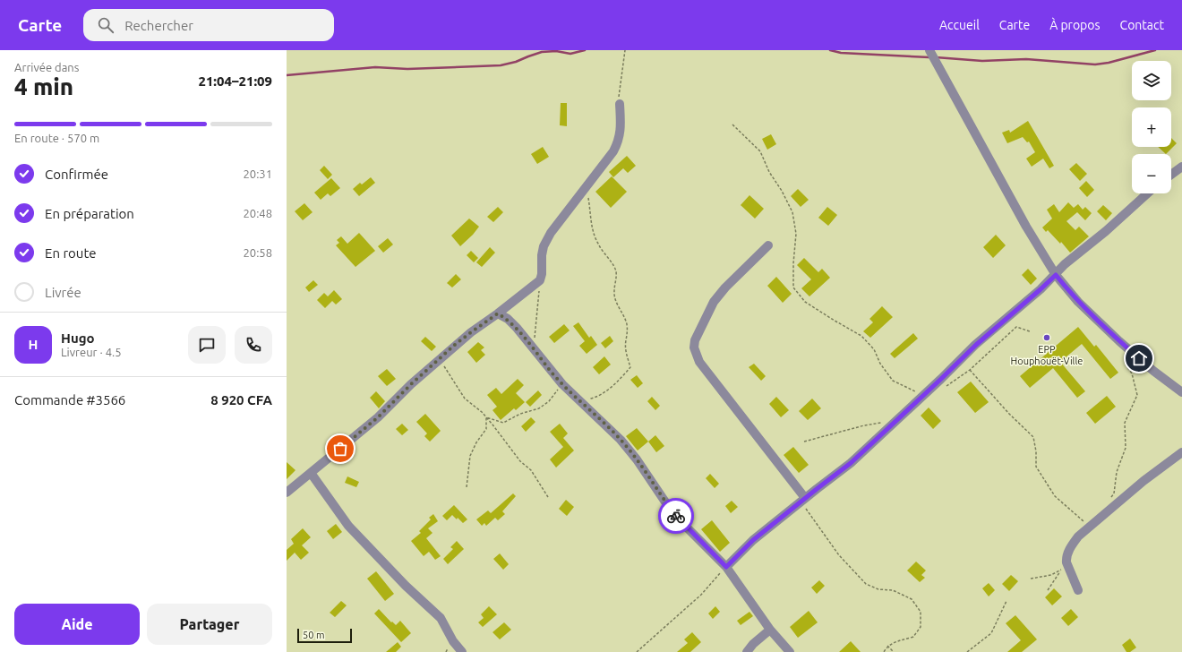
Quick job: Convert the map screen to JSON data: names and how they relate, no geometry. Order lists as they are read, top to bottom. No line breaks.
{"places":["EPP Houphouët-Ville"],"scale_bar":"50 m","page":{"header":"Carte","search":"Rechercher","nav":["Accueil","Carte","À propos","Contact"],"heading":["4 min","Arrivée dans","21:04–21:09"],"panel":["Hugo","Livreur · 4.5","Commande #3566","8 920 CFA"],"map_buttons":["+","−"],"bar":"En route · 570 m","list":[["Confirmée","20:31"],["En préparation","20:48"],["En route","20:58"],"Livrée"],"round":"H","buttons":["Aide","Partager"],"scale":"50 m"}}
